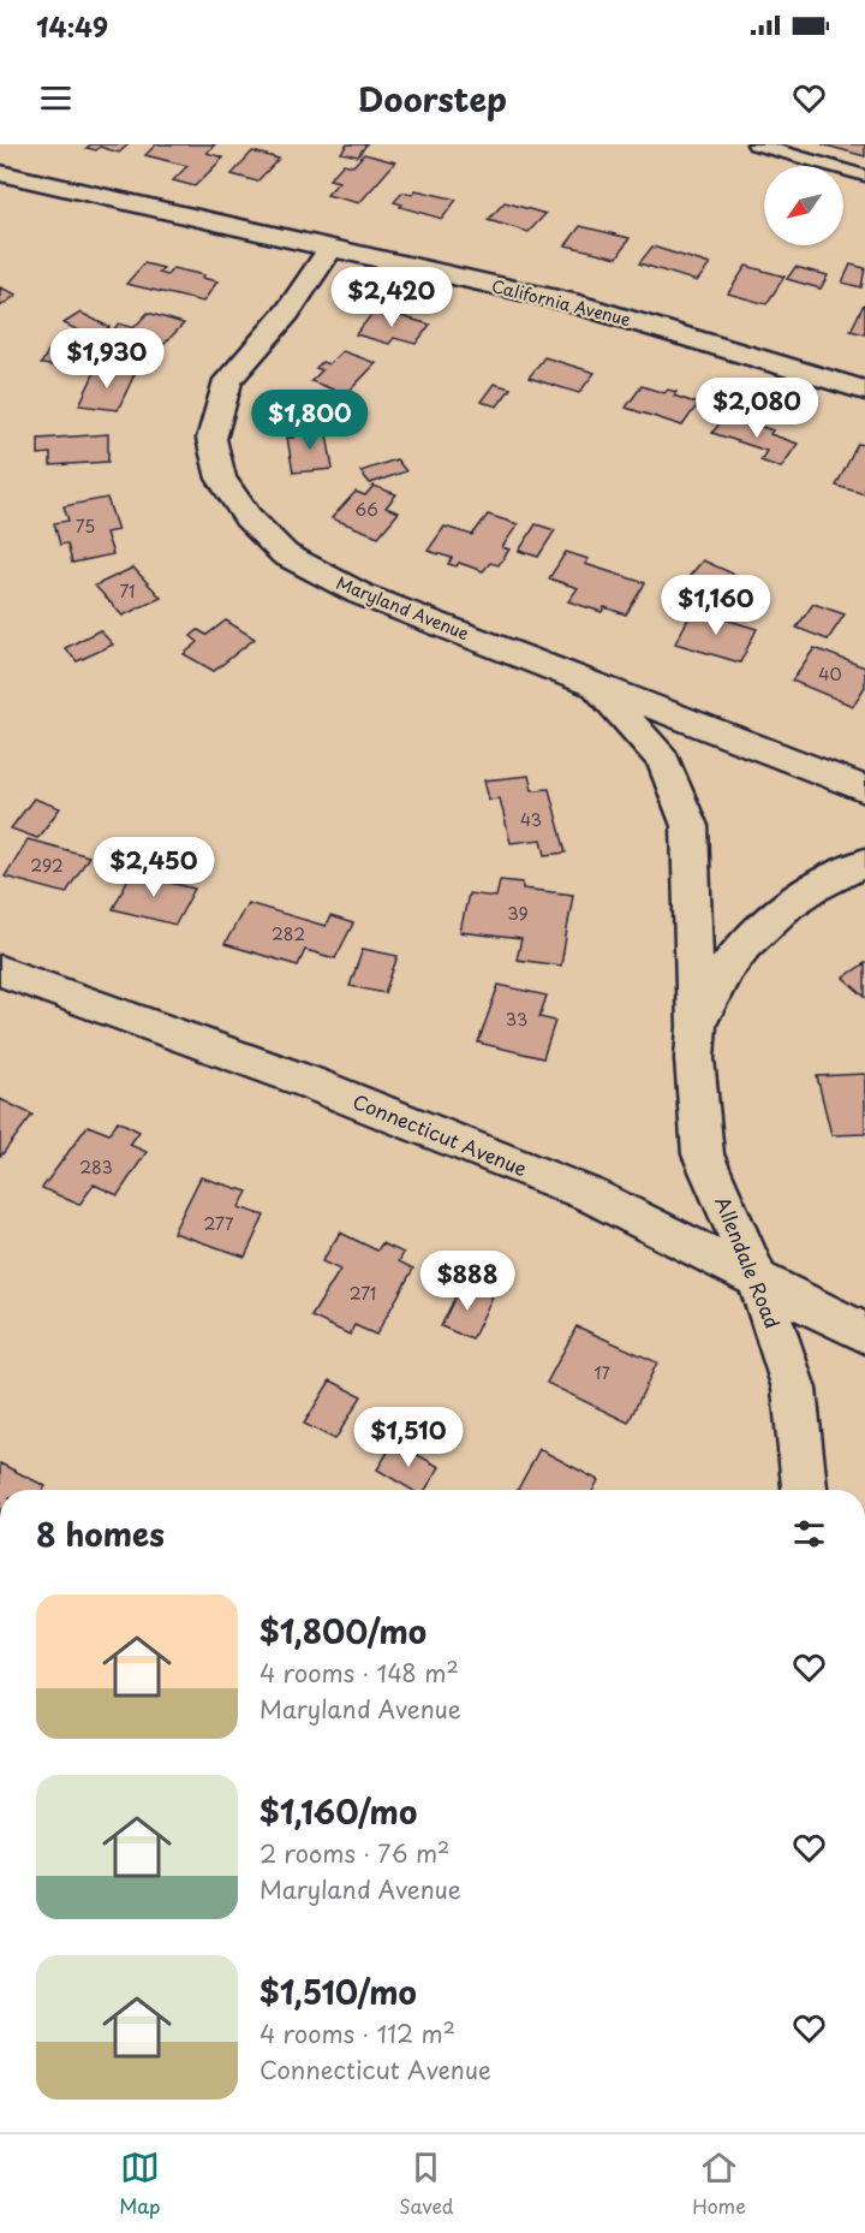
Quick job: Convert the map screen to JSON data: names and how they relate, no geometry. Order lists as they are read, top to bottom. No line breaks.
{"streets":{"street":["California Avenue","Maryland Avenue","Connecticut Avenue","Allendale Road"]},"crossings":[["California Avenue","Maryland Avenue"],["Maryland Avenue","Allendale Road"],["Connecticut Avenue","Allendale Road"]],"house_numbers":["66","75","71","40","43","292","39","282","33","283","277","271","17"],"north":"bottom left","page":{"status":"14:49","header":"Doorstep","price":["$2,420","$1,930","$2,080","$1,800","$1,160","$2,450","$888","$1,510"],"heading":"8 homes","list":[{"name":"$1,800/mo","note":"4 rooms · 148 m² · Maryland Avenue"},{"name":"$1,160/mo","note":"2 rooms · 76 m² · Maryland Avenue"},{"name":"$1,510/mo","note":"4 rooms · 112 m² · Connecticut Avenue"}],"tabs":["Map","Saved","Home"]}}
